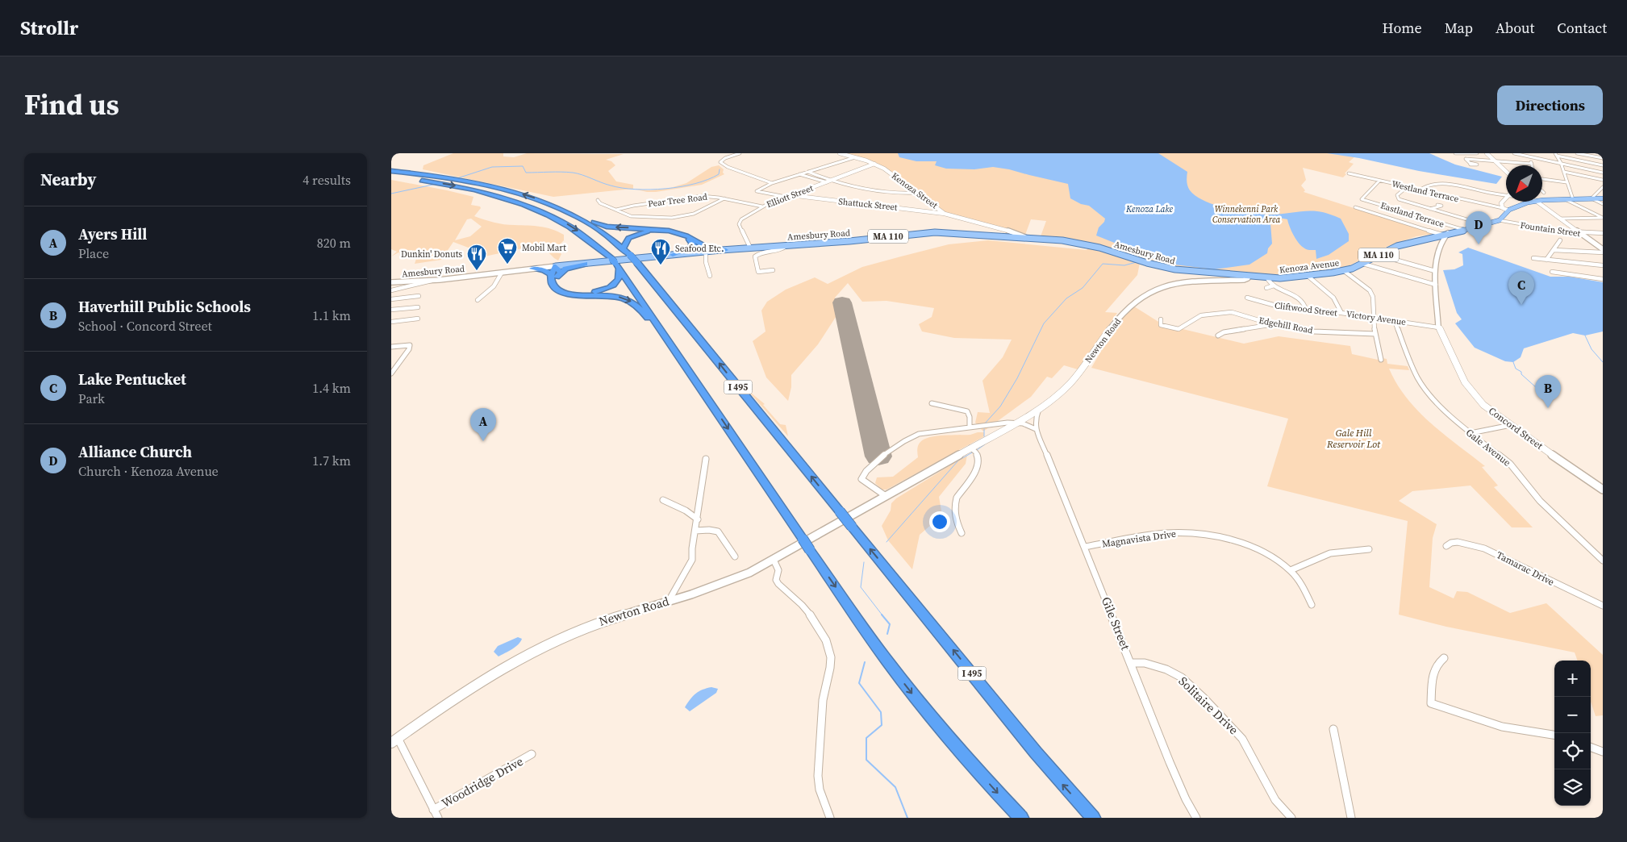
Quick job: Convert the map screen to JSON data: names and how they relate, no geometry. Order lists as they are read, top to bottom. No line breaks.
{"streets":{"highway":["I 495"],"main road":["Kenoza Street","Elliott Street","Shattuck Street","Amesbury Road","MA 110","Kenoza Avenue","Newton Road","Concord Street"],"street":["Westland Terrace","Pear Tree Road","Eastland Terrace","Fountain Street","Cliftwood Street","Victory Avenue","Edgehill Road","Gale Avenue","Magnavista Drive","Tamarac Drive","Gile Street","Solitaire Drive","Woodridge Drive"]},"crossings":[["Kenoza Street","Elliott Street"],["Kenoza Street","Shattuck Street"],["Kenoza Street","Amesbury Road"],["Westland Terrace","Eastland Terrace"],["Westland Terrace","Kenoza Avenue"],["Elliott Street","Pear Tree Road"],["Elliott Street","Shattuck Street"],["Elliott Street","Amesbury Road"],["Eastland Terrace","Kenoza Avenue"],["Fountain Street","Kenoza Avenue"],["Amesbury Road","Kenoza Avenue"],["Amesbury Road","Newton Road"],["Kenoza Avenue","Victory Avenue"],["Kenoza Avenue","Newton Road"],["Kenoza Avenue","Concord Street"],["Cliftwood Street","Victory Avenue"],["Victory Avenue","Concord Street"],["Victory Avenue","Gale Avenue"],["Magnavista Drive","Gile Street"],["Gile Street","Solitaire Drive"]],"water":["Kenoza Lake"],"parks":["Winnekenni Park Conservation Area","Gale Hill Reservoir Lot"],"places":{"supermarket":["Mobil Mart"],"restaurant":["Seafood Etc.","Dunkin' Donuts"]},"north":"bottom left","page":{"header":"Strollr","nav":["Home","Map","About","Contact"],"title":"Find us","buttons":"Directions","heading":["Nearby","4 results"],"list":[{"mark":"A","name":"Ayers Hill","note":"Place","value":"820 m"},{"mark":"B","name":"Haverhill Public Schools","note":"School · Concord Street","value":"1.1 km"},{"mark":"C","name":"Lake Pentucket","note":"Park","value":"1.4 km"},{"mark":"D","name":"Alliance Church","note":"Church · Kenoza Avenue","value":"1.7 km"}],"pins":["D","C","B","A"],"map_buttons":["+","−"]}}
